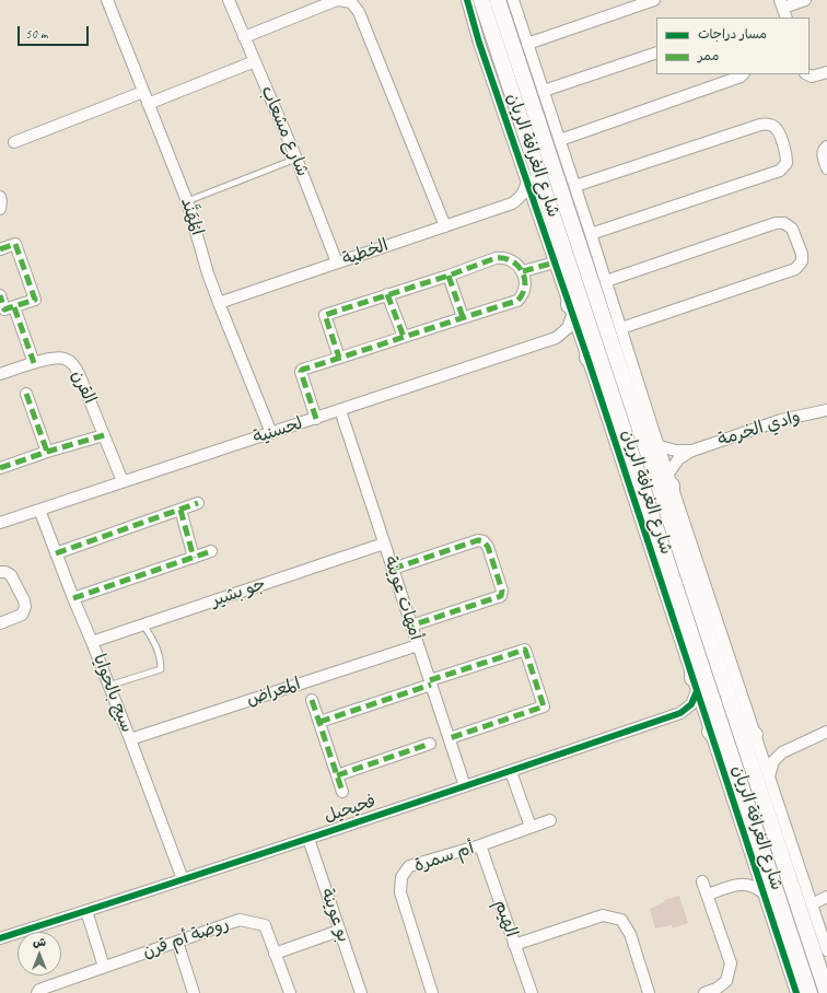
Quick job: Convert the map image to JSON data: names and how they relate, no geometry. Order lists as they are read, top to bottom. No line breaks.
{"streets":{"main road":["شارع الغرافة الريان"],"street":["شارع مشعاب","المُهَنَّد","الخطية","القرن","وادي الخرمة","لحسنية","جو بشير","أمهات عوينة","المعراض","سيج بالحوايا","فحيحيل","أم سمرة","بو عوينة","الهيم","روضة أم قرن"]},"crossings":[["شارع مشعاب","الخطية"],["شارع الغرافة الريان","وادي الخرمة"],["شارع الغرافة الريان","لحسنية"],["شارع الغرافة الريان","فحيحيل"],["المُهَنَّد","الخطية"],["المُهَنَّد","لحسنية"],["القرن","لحسنية"],["لحسنية","أمهات عوينة"],["لحسنية","سيج بالحوايا"],["جو بشير","أمهات عوينة"],["جو بشير","سيج بالحوايا"],["أمهات عوينة","المعراض"],["أمهات عوينة","فحيحيل"],["المعراض","سيج بالحوايا"],["سيج بالحوايا","فحيحيل"],["فحيحيل","بو عوينة"],["أم سمرة","الهيم"]],"legend":["مسار دراجات","ممر"],"scale_bar":"50 m","north":"top"}
